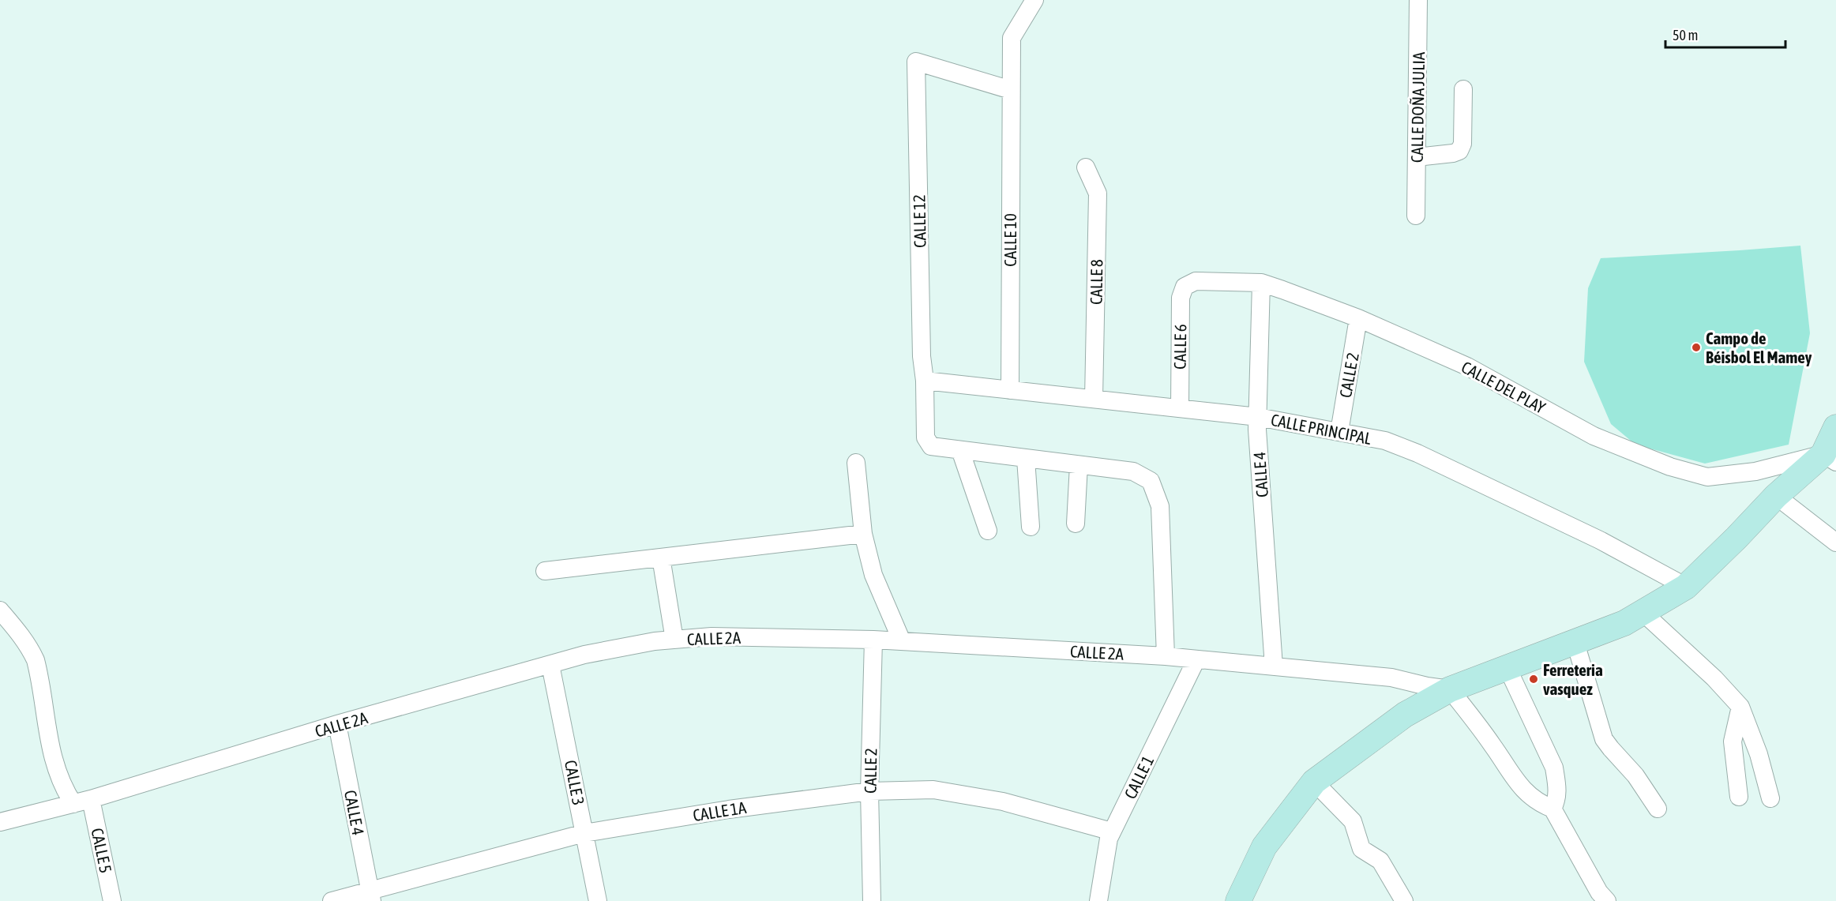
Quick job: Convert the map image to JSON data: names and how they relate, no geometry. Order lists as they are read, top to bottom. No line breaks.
{"streets":{"street":["CALLE DOÑA JULIA","CALLE 12","CALLE 10","CALLE 8","CALLE 6","CALLE 2","CALLE DEL PLAY","CALLE PRINCIPAL","CALLE 4","CALLE 2A","CALLE 1","CALLE 3","CALLE 1A","CALLE 5"]},"crossings":[["CALLE 12","CALLE 10"],["CALLE 12","CALLE PRINCIPAL"],["CALLE 12","CALLE 2A"],["CALLE 10","CALLE PRINCIPAL"],["CALLE 8","CALLE PRINCIPAL"],["CALLE 6","CALLE DEL PLAY"],["CALLE 6","CALLE PRINCIPAL"],["CALLE 2","CALLE DEL PLAY"],["CALLE 2","CALLE PRINCIPAL"],["CALLE 2","CALLE 2A"],["CALLE 2","CALLE 1A"],["CALLE DEL PLAY","CALLE 4"],["CALLE PRINCIPAL","CALLE 4"],["CALLE 4","CALLE 2A"],["CALLE 4","CALLE 1A"],["CALLE 2A","CALLE 1"],["CALLE 2A","CALLE 3"],["CALLE 2A","CALLE 5"],["CALLE 1","CALLE 1A"],["CALLE 3","CALLE 1A"]],"places":["Campo de Béisbol El Mamey","Ferreteria vasquez"],"scale_bar":"50 m"}
